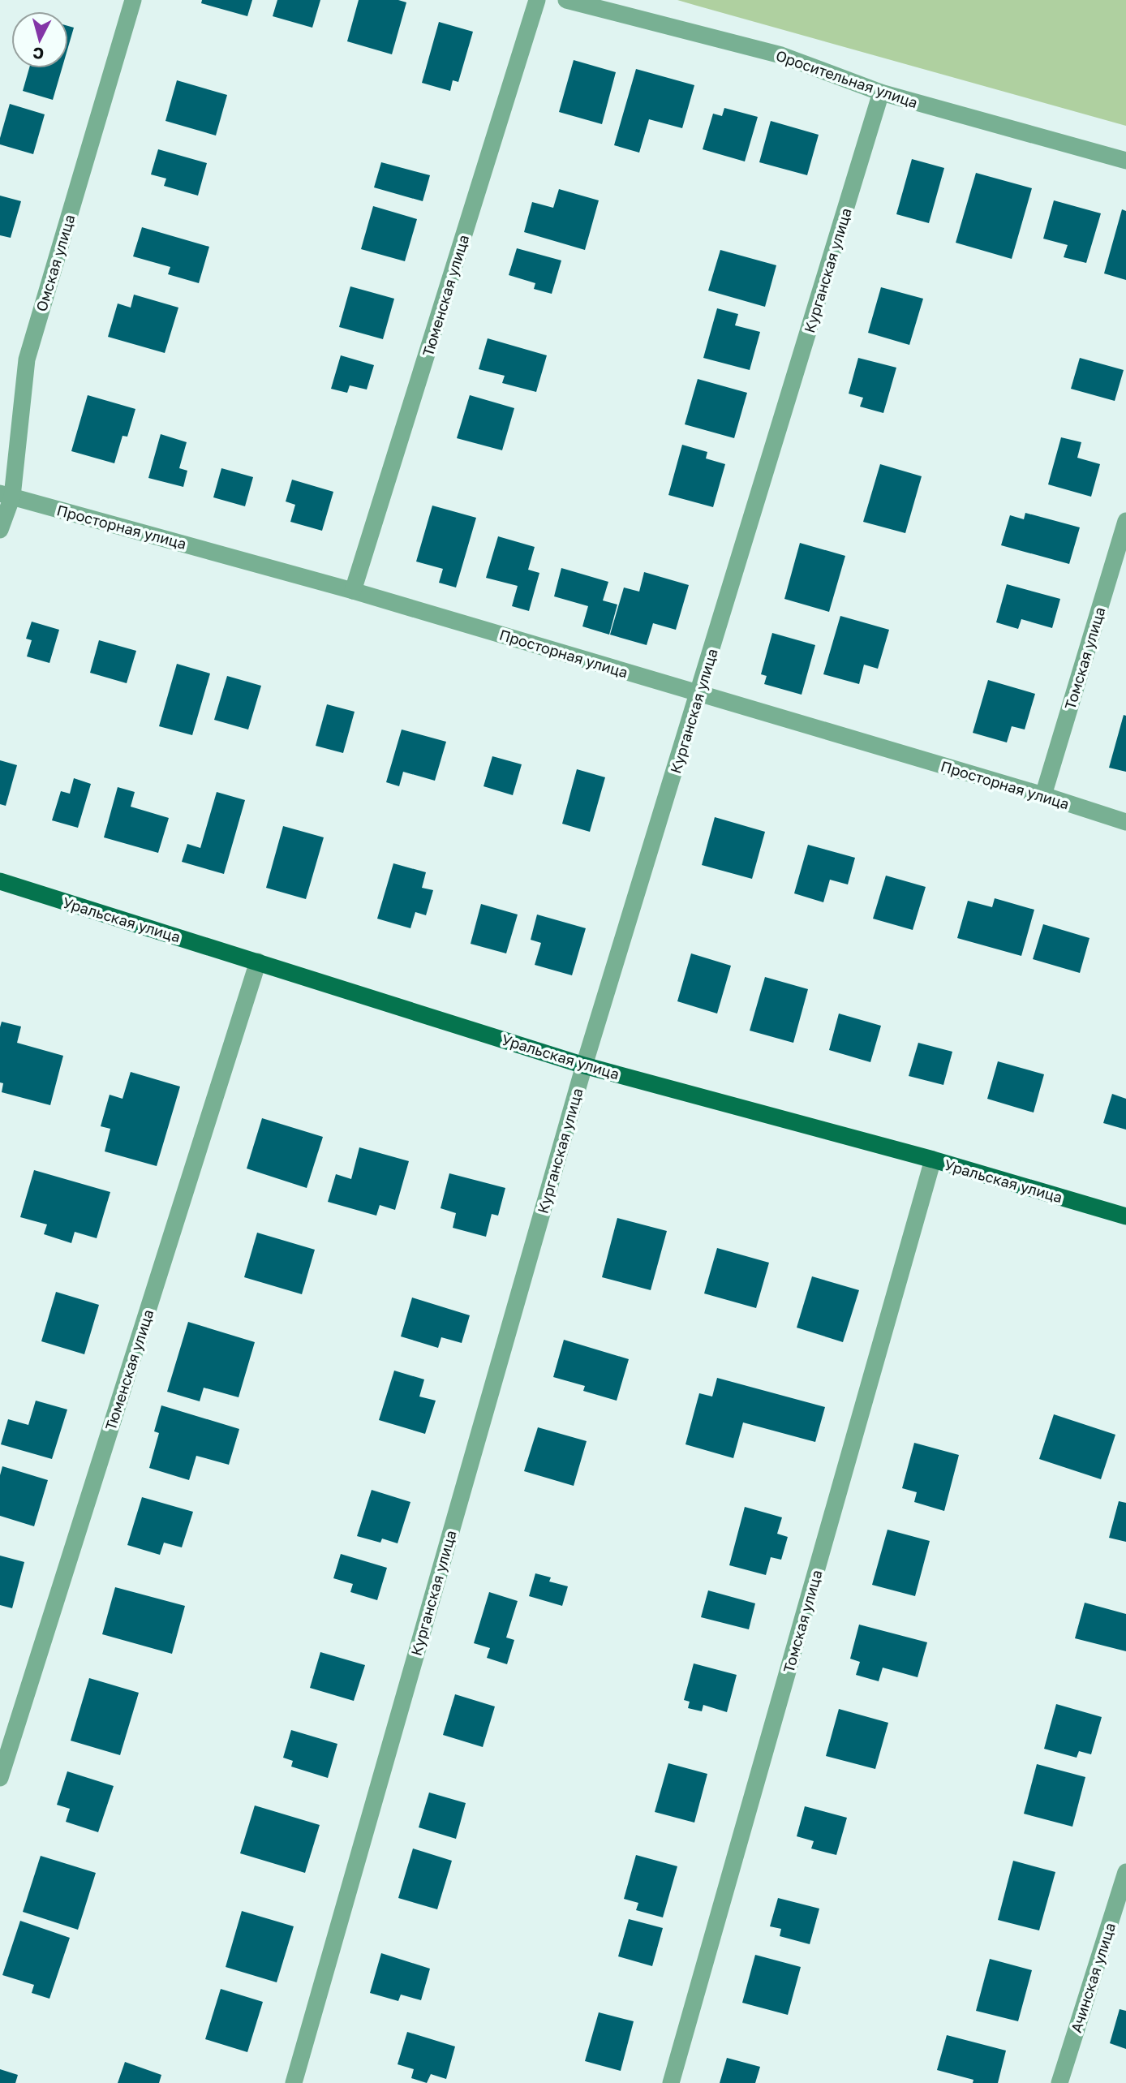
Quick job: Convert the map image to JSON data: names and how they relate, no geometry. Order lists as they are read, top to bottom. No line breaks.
{"streets":{"main road":["Уральская улица"],"street":["Оросительная улица","Омская улица","Курганская улица","Тюменская улица","Просторная улица","Томская улица","Ачинская улица"]},"crossings":[["Оросительная улица","Курганская улица"],["Омская улица","Просторная улица"],["Курганская улица","Просторная улица"],["Курганская улица","Уральская улица"],["Тюменская улица","Просторная улица"],["Тюменская улица","Уральская улица"],["Просторная улица","Томская улица"],["Томская улица","Уральская улица"]],"north":"bottom"}
